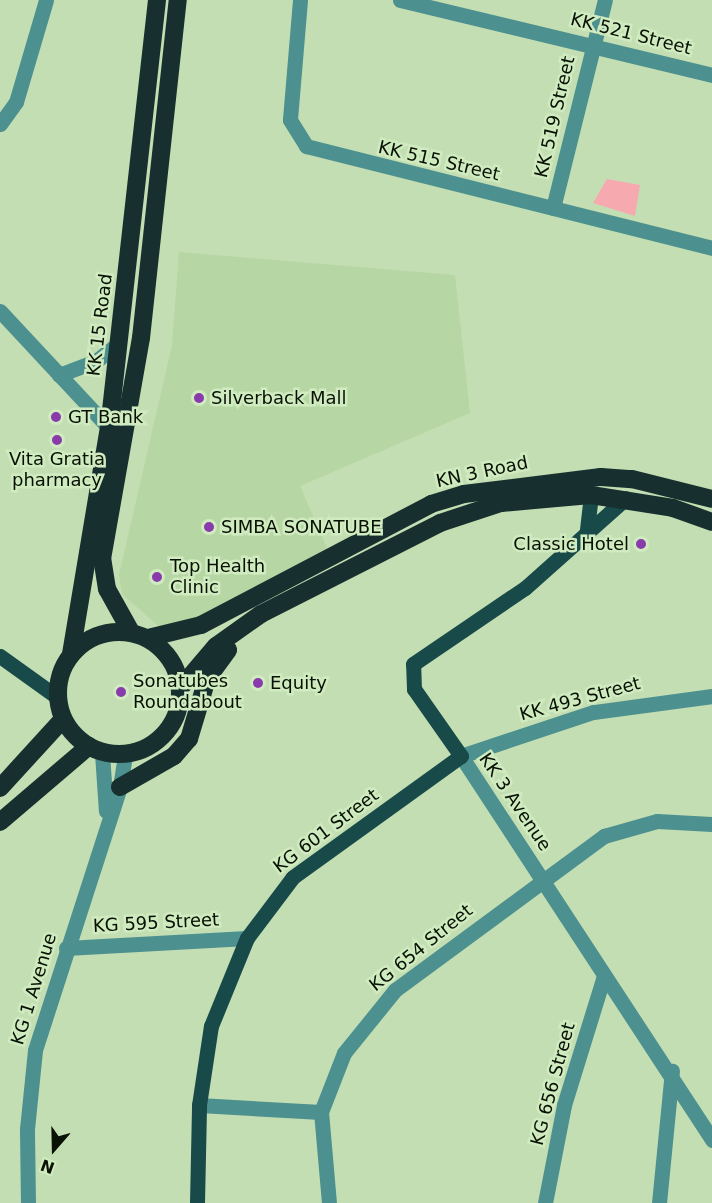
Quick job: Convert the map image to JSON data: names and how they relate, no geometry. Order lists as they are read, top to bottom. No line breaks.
{"streets":{"highway":["KK 15 Road","KN 3 Road"],"main road":["KK 3 Avenue","KG 601 Street"],"street":["KK 521 Street","KK 519 Street","KK 515 Street","KK 493 Street","KG 595 Street","KG 654 Street","KG 1 Avenue","KG 656 Street"]},"crossings":[["KK 521 Street","KK 519 Street"],["KK 519 Street","KK 515 Street"],["KK 15 Road","KG 1 Avenue"],["KN 3 Road","KK 3 Avenue"],["KK 493 Street","KK 3 Avenue"],["KK 493 Street","KG 601 Street"],["KK 3 Avenue","KG 601 Street"],["KK 3 Avenue","KG 654 Street"],["KK 3 Avenue","KG 656 Street"],["KG 601 Street","KG 595 Street"],["KG 595 Street","KG 1 Avenue"]],"places":["Silverback Mall","GT Bank","Vita Gratia pharmacy","SIMBA SONATUBE","Classic Hotel","Top Health Clinic","Equity","Sonatubes Roundabout"],"north":"bottom"}
